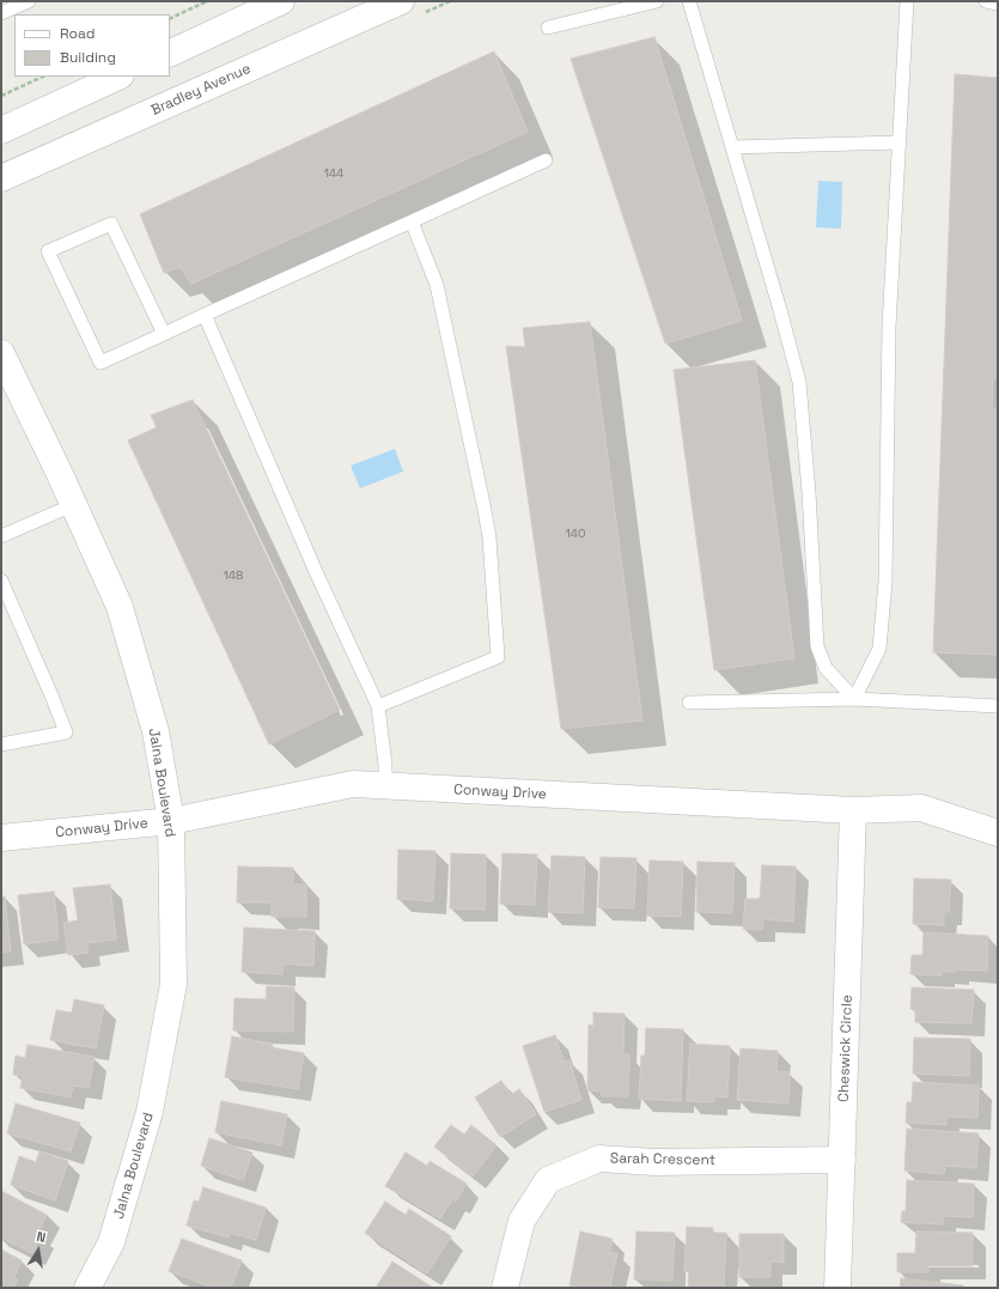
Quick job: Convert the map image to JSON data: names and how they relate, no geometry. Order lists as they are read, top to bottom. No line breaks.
{"streets":{"street":["Bradley Avenue","Jalna Boulevard","Conway Drive","Cheswick Circle","Sarah Crescent"]},"crossings":[["Jalna Boulevard","Conway Drive"],["Conway Drive","Cheswick Circle"],["Cheswick Circle","Sarah Crescent"]],"house_numbers":["144","140","148"],"legend":["Road","Building"],"north":"top"}
